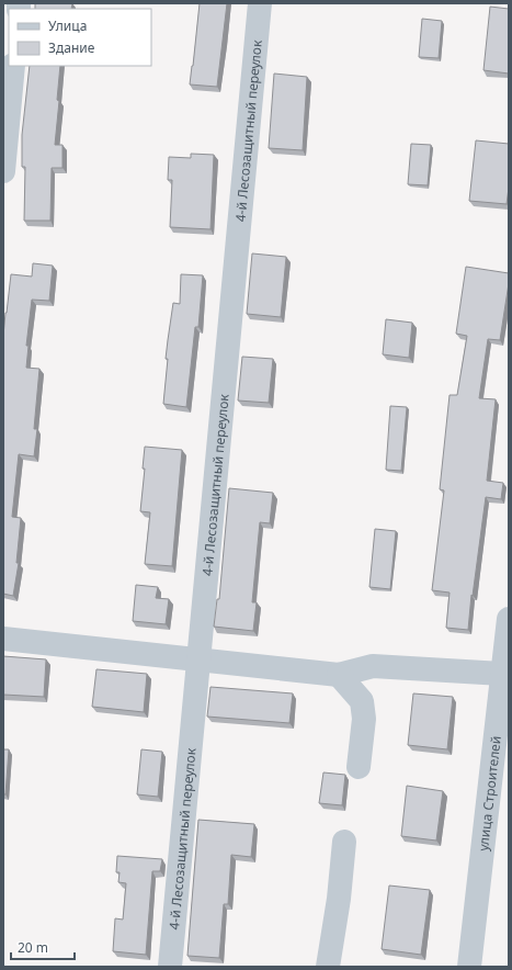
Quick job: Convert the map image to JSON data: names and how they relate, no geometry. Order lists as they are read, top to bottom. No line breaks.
{"streets":{"street":["4-й Лесозащитный переулок","улица Строителей"]},"legend":["Улица","Здание"],"scale_bar":"20 m"}
